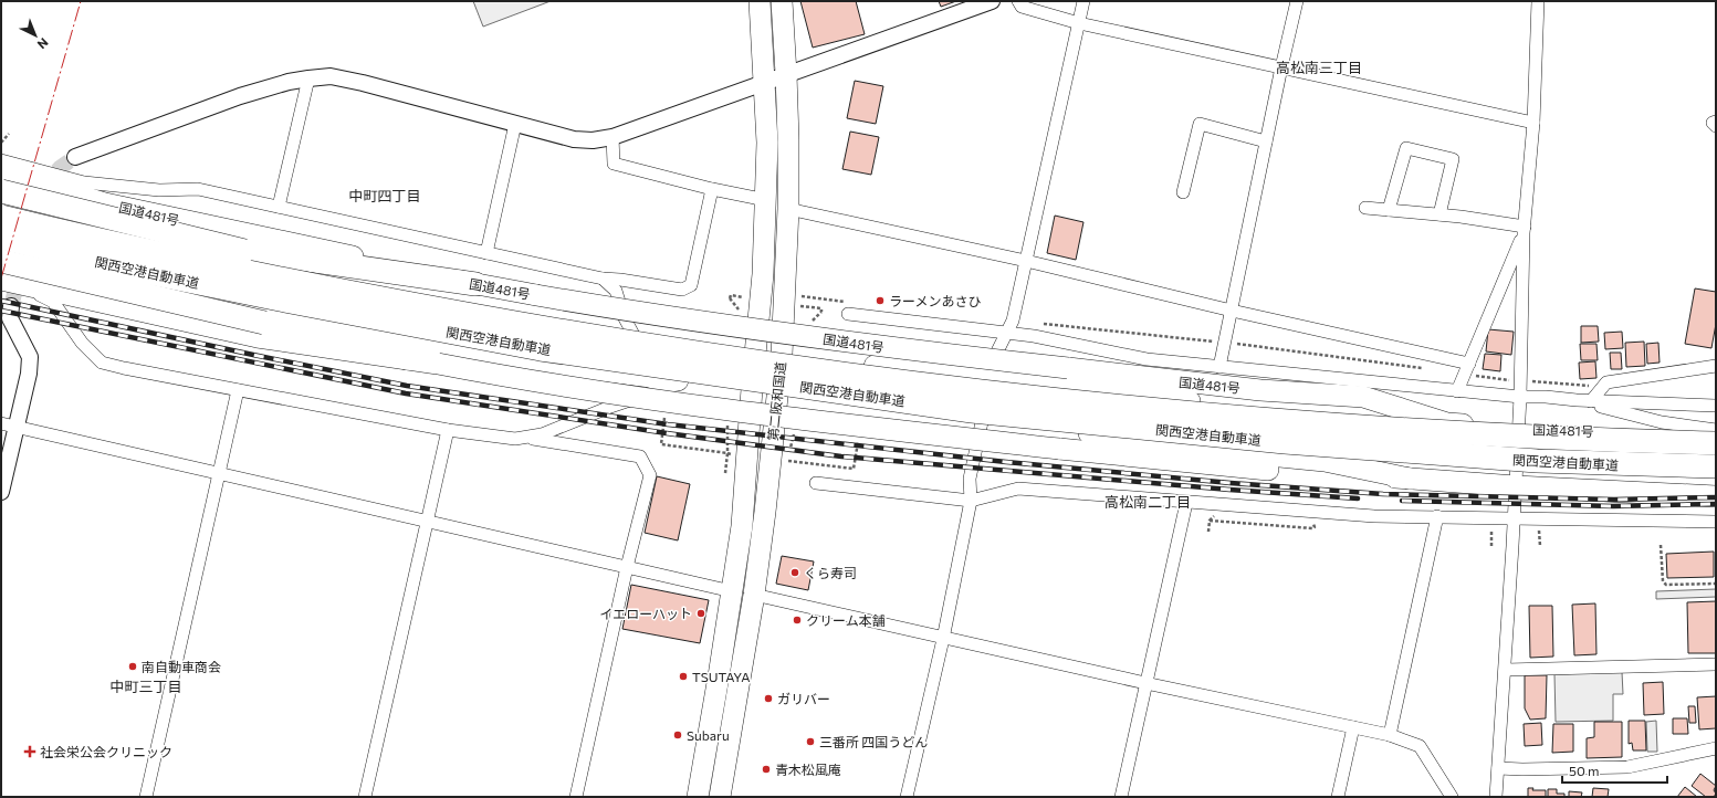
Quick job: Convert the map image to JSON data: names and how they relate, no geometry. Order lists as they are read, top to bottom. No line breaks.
{"streets":{"highway":["国道481号","関西空港自動車道","第二阪和国道"]},"districts":["高松南三丁目","中町四丁目","高松南二丁目","中町三丁目"],"places":{"other":["ラーメンあさひ","くら寿司","イエローハット","クリーム本舗","南自動車商会","TSUTAYA","ガリバー","Subaru","三番所 四国うどん","青木松風庵"],"health":["社会栄公会クリニック"]},"scale_bar":"50 m","north":"bottom right"}
